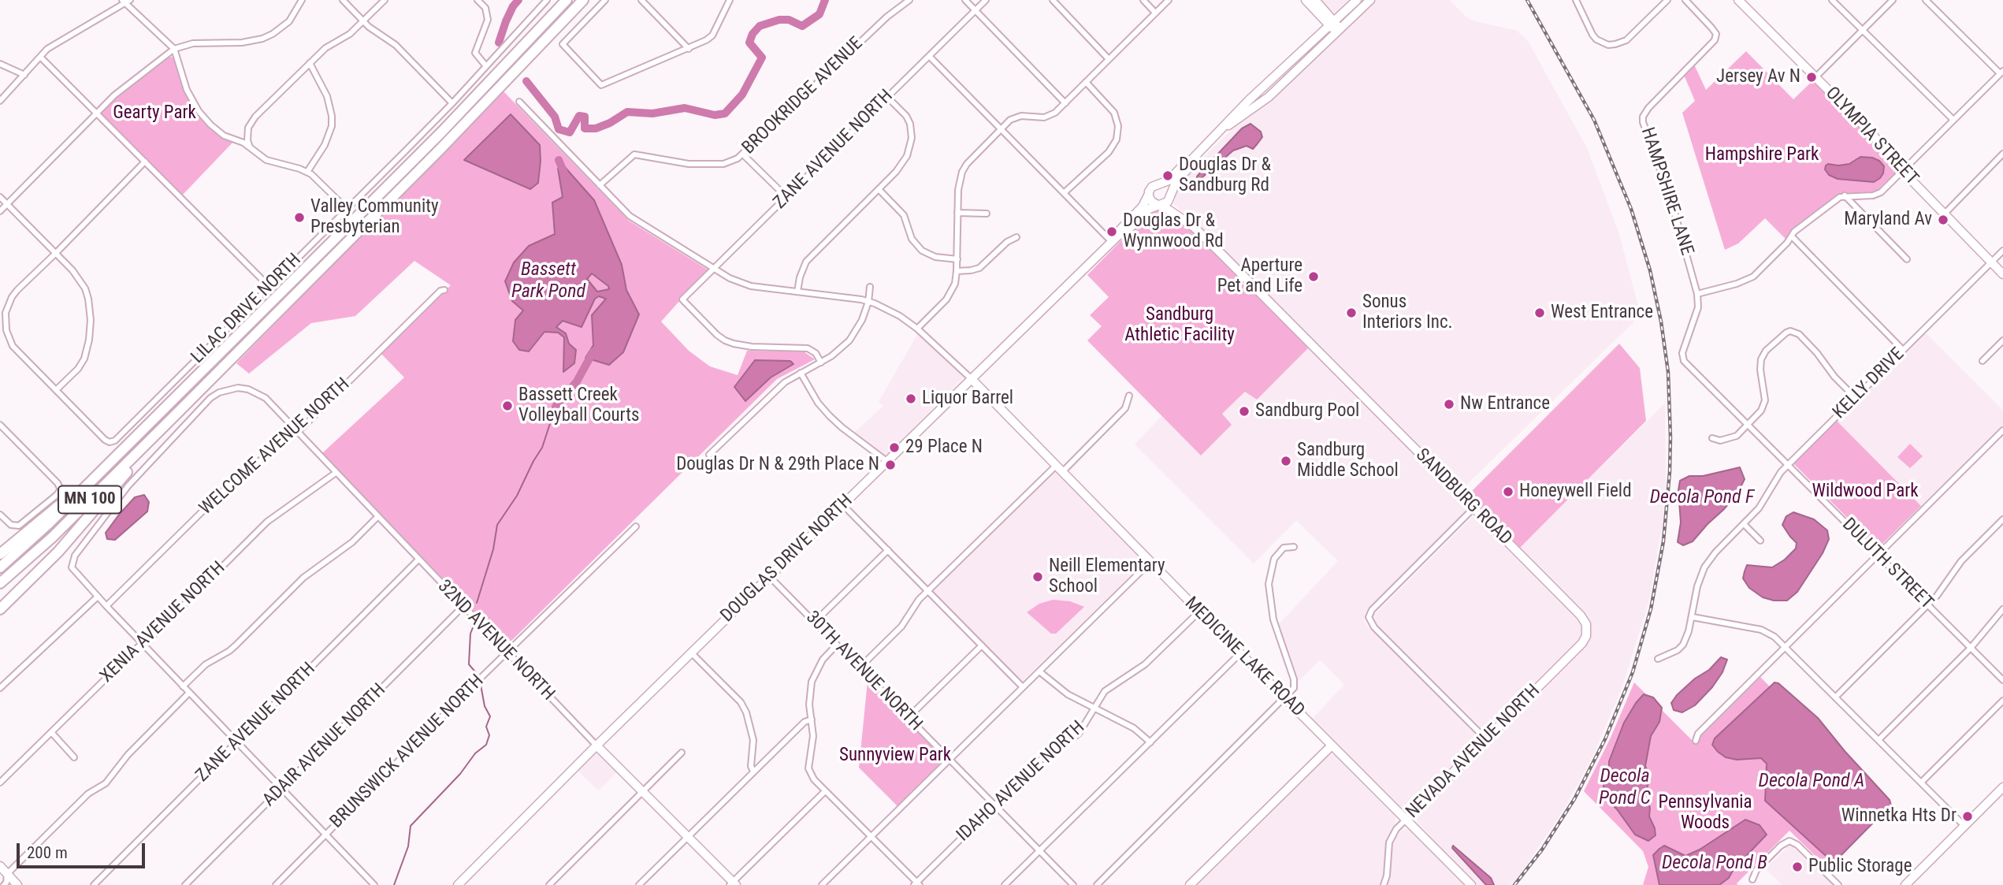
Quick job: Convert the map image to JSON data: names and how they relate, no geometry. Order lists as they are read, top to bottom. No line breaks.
{"streets":{"highway":["MN 100"],"street":["BROOKRIDGE AVENUE","OLYMPIA STREET","ZANE AVENUE NORTH","HAMPSHIRE LANE","LILAC DRIVE NORTH","KELLY DRIVE","WELCOME AVENUE NORTH","SANDBURG ROAD","DOUGLAS DRIVE NORTH","DULUTH STREET","XENIA AVENUE NORTH","32ND AVENUE NORTH","MEDICINE LAKE ROAD","30TH AVENUE NORTH","ADAIR AVENUE NORTH","BRUNSWICK AVENUE NORTH","NEVADA AVENUE NORTH","IDAHO AVENUE NORTH"]},"crossings":[["BROOKRIDGE AVENUE","MEDICINE LAKE ROAD"],["OLYMPIA STREET","KELLY DRIVE"],["ZANE AVENUE NORTH","32ND AVENUE NORTH"],["ZANE AVENUE NORTH","MEDICINE LAKE ROAD"],["HAMPSHIRE LANE","DULUTH STREET"],["KELLY DRIVE","DULUTH STREET"],["WELCOME AVENUE NORTH","32ND AVENUE NORTH"],["SANDBURG ROAD","DOUGLAS DRIVE NORTH"],["SANDBURG ROAD","NEVADA AVENUE NORTH"],["DOUGLAS DRIVE NORTH","32ND AVENUE NORTH"],["DOUGLAS DRIVE NORTH","MEDICINE LAKE ROAD"],["DOUGLAS DRIVE NORTH","30TH AVENUE NORTH"],["XENIA AVENUE NORTH","32ND AVENUE NORTH"],["32ND AVENUE NORTH","ADAIR AVENUE NORTH"],["32ND AVENUE NORTH","BRUNSWICK AVENUE NORTH"],["MEDICINE LAKE ROAD","NEVADA AVENUE NORTH"],["MEDICINE LAKE ROAD","IDAHO AVENUE NORTH"],["30TH AVENUE NORTH","IDAHO AVENUE NORTH"]],"water":["Bassett Park Pond","Decola Pond F","Decola Pond C","Decola Pond A","Decola Pond B"],"parks":["Gearty Park","Hampshire Park","Sandburg Athletic Facility","Wildwood Park","Sunnyview Park","Pennsylvania Woods"],"places":["Jersey Av N","Douglas Dr & Sandburg Rd","Valley Community Presbyterian","Maryland Av","Douglas Dr & Wynnwood Rd","Aperture Pet and Life","Sonus Interiors Inc.","West Entrance","Liquor Barrel","Nw Entrance","Bassett Creek Volleyball Courts","Sandburg Pool","29 Place N","Sandburg Middle School","Douglas Dr N & 29th Place N","Honeywell Field","Neill Elementary School","Winnetka Hts Dr","Public Storage"],"scale_bar":"200 m"}
